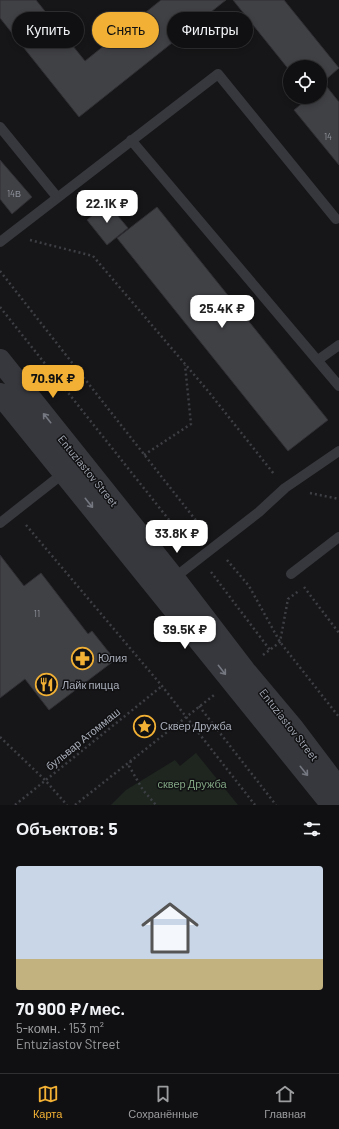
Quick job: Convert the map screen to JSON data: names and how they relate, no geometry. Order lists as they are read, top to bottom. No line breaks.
{"streets":{"street":["Entuziastov Street"],"path":["бульвар Атоммаш"]},"parks":["сквер Дружба"],"places":{"pharmacy":["Юлия"],"restaurant":["Лайк пицца"],"place":["Сквер Дружба"]},"house_numbers":["14","14В","11"],"page":{"chip":["Купить","Снять","Фильтры"],"price":["22.1K ₽","25.4K ₽","70.9K ₽","33.8K ₽","39.5K ₽"],"heading":"Объектов: 5","list":[{"name":"70 900 ₽/мес.","note":"5-комн. · 153 m² · Entuziastov Street"}],"tabs":["Карта","Сохранённые","Главная"]}}
